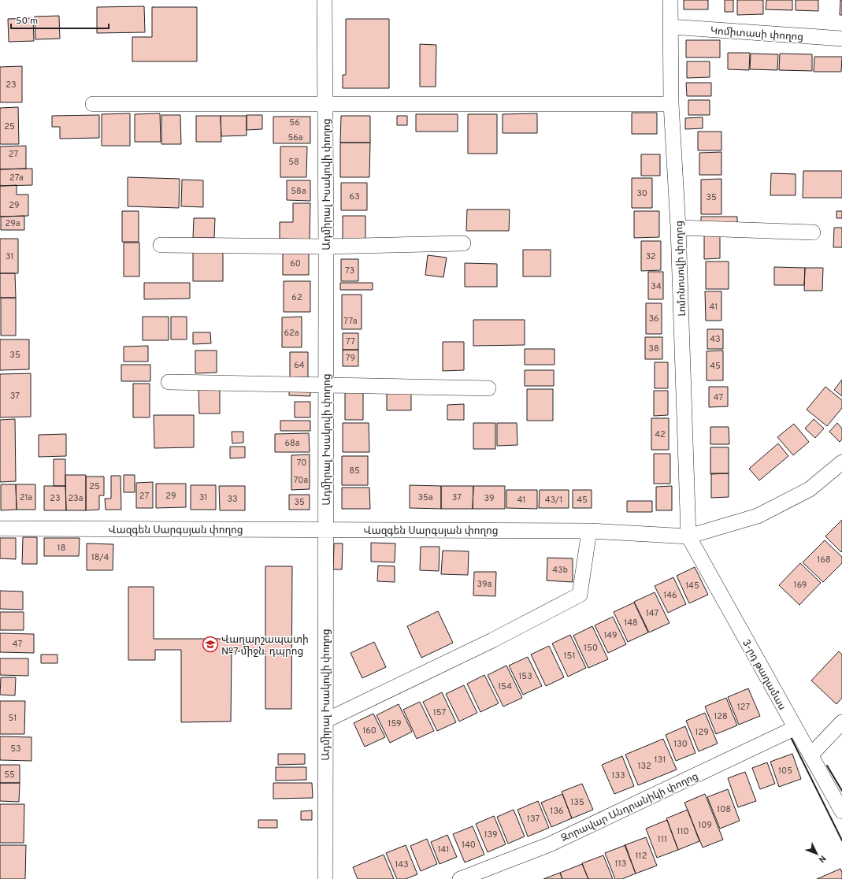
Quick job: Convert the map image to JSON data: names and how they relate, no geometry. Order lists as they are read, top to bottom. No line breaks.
{"streets":{"street":["Կոմիտասի փողոց","Ադմիրալ Իսակովի փողոց","Լոմոնոսովի փողոց","Վազգեն Սարգսյան փողոց","3-րդ թաղամաս","Զորավար Անդրանիկի փողոց"]},"crossings":[["Կոմիտասի փողոց","Լոմոնոսովի փողոց"],["Ադմիրալ Իսակովի փողոց","Վազգեն Սարգսյան փողոց"],["Լոմոնոսովի փողոց","Վազգեն Սարգսյան փողոց"],["Լոմոնոսովի փողոց","3-րդ թաղամաս"],["Վազգեն Սարգսյան փողոց","3-րդ թաղամաս"],["3-րդ թաղամաս","Զորավար Անդրանիկի փողոց"]],"places":{"school or university":["Վաղարշապատի №7 միջն. դպրոց"]},"house_numbers":["23","56","25","56a","27","58","27a","58a","30","63","35","29","29a","31","32","60","73","34","62","41","36","77a","62a","43","77","38","35","79","64","45","37","47","42","68a","70","85","70a","25","27","29","21a","31","35а","37","23","23a","39","33","41","43/1","45","35","18","18/4","168","43b","39a","169","145","146","147","148","149","47","150","151","153","154","127","157","128","51","159","160","129","130","53","131","132","105","55","133","135","108","136","137","109","110","139","111","140","141","112","113","143"],"scale_bar":"50 m","north":"bottom right"}
